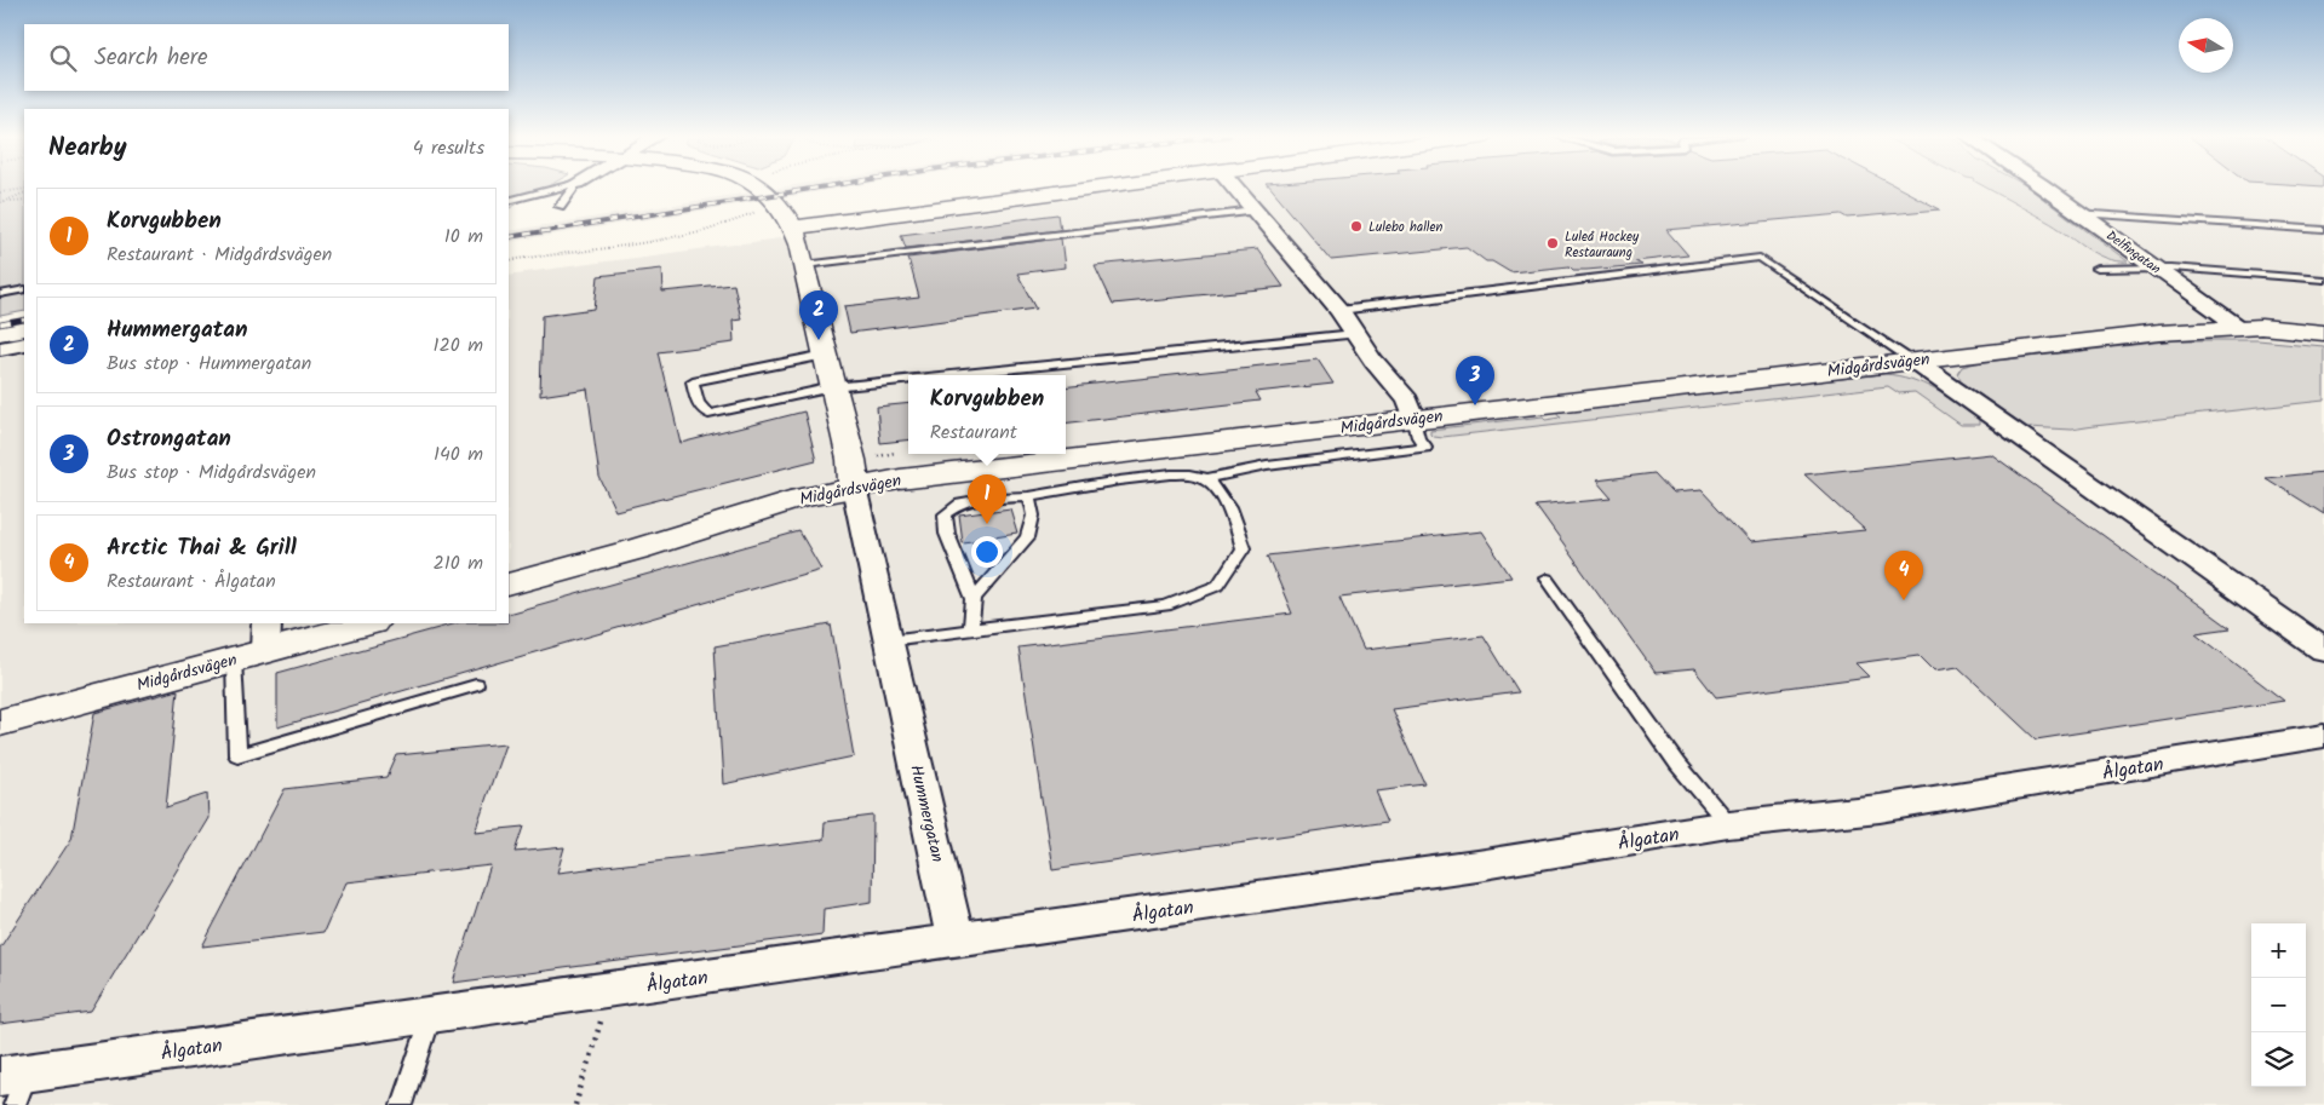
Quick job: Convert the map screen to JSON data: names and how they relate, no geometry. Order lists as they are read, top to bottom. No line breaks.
{"streets":{"street":["Delfingatan","Midgårdsvägen","Ålgatan","Hummergatan"]},"crossings":[["Delfingatan","Midgårdsvägen"],["Midgårdsvägen","Hummergatan"],["Ålgatan","Hummergatan"]],"places":["Lulebo hallen","Luleå Hockey Restauraung"],"north":"left","page":{"search":"Search here","heading":["Nearby","4 results"],"list":[{"mark":"1","name":"Korvgubben","note":"Restaurant · Midgårdsvägen","value":"10 m"},{"mark":"2","name":"Hummergatan","note":"Bus stop · Hummergatan","value":"120 m"},{"mark":"3","name":"Ostrongatan","note":"Bus stop · Midgårdsvägen","value":"140 m"},{"mark":"4","name":"Arctic Thai & Grill","note":"Restaurant · Ålgatan","value":"210 m"}],"pins":["2","3","1","4"],"popup":["Korvgubben","Restaurant"],"map_buttons":["+","−"]}}
